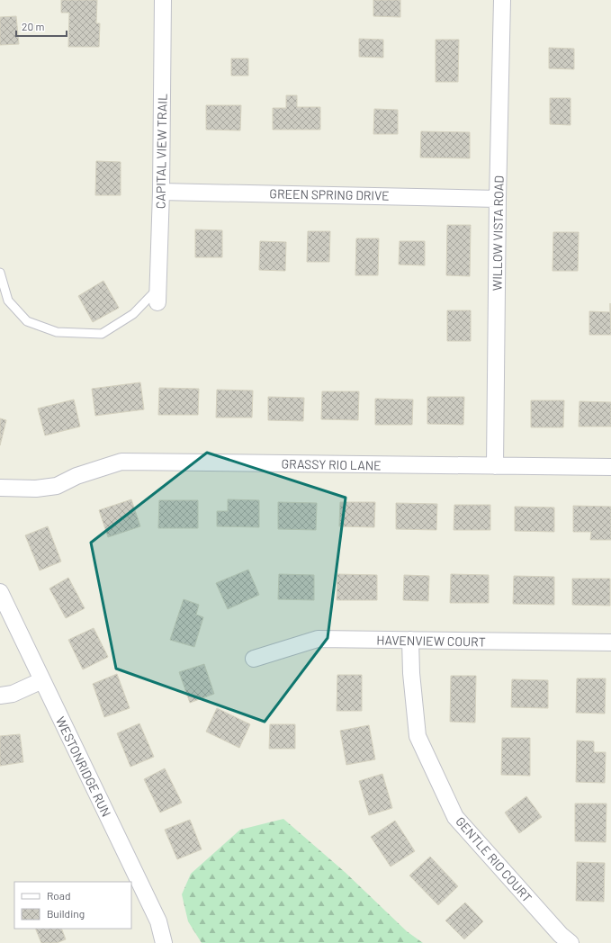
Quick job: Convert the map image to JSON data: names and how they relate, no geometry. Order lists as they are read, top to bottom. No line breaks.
{"streets":{"street":["CAPITAL VIEW TRAIL","GREEN SPRING DRIVE","WILLOW VISTA ROAD","GRASSY RIO LANE","HAVENVIEW COURT","WESTONRIDGE RUN","GENTLE RIO COURT"]},"crossings":[["CAPITAL VIEW TRAIL","GREEN SPRING DRIVE"],["GREEN SPRING DRIVE","WILLOW VISTA ROAD"],["WILLOW VISTA ROAD","GRASSY RIO LANE"],["HAVENVIEW COURT","GENTLE RIO COURT"]],"legend":["Road","Building"],"scale_bar":"20 m"}
